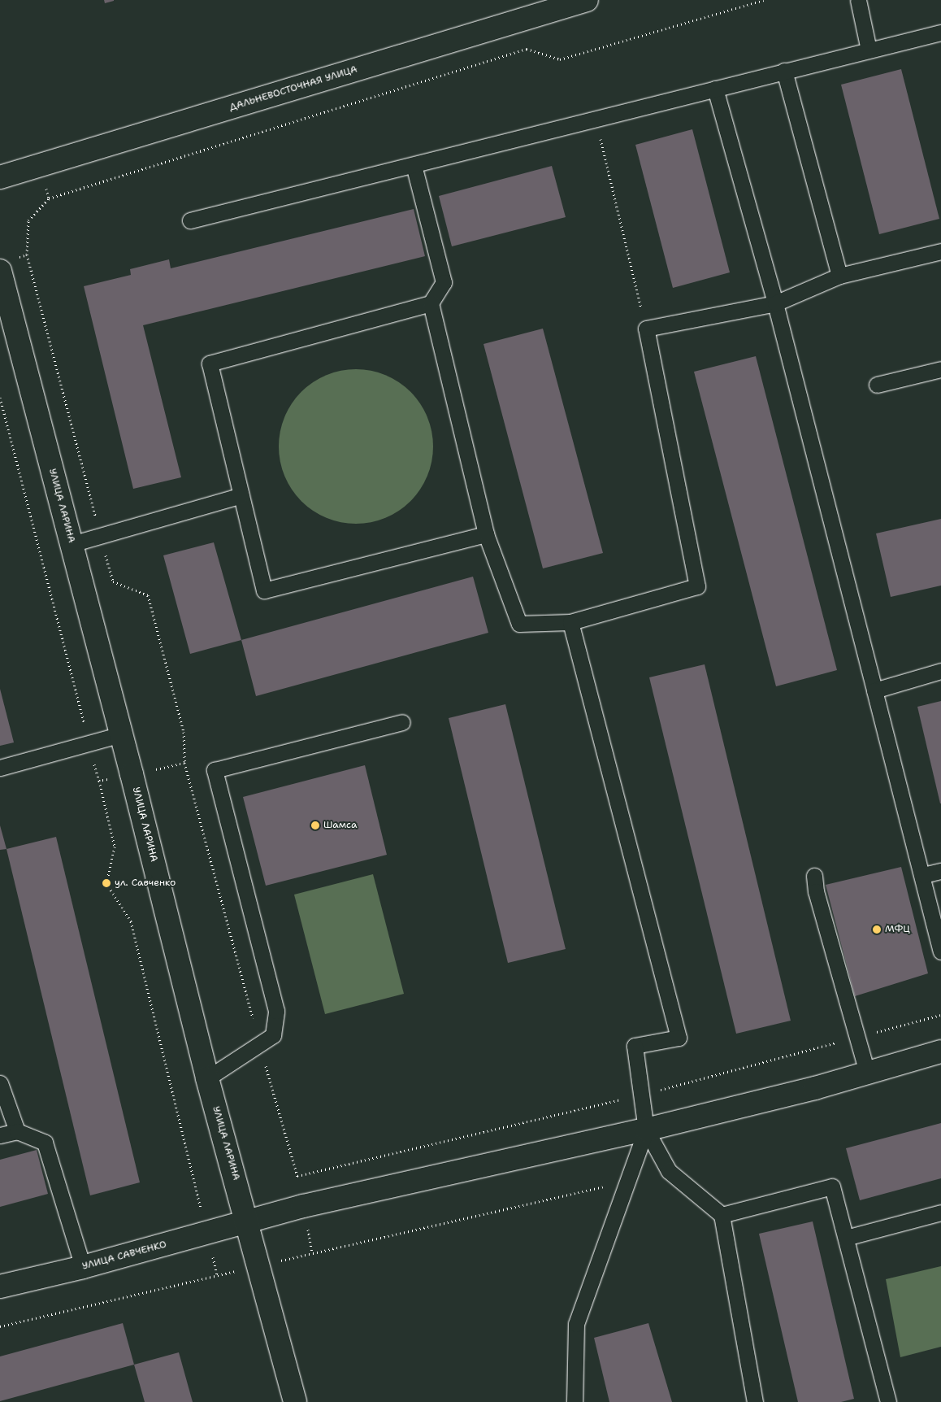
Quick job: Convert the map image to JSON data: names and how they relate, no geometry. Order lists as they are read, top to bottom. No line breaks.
{"streets":{"main road":["ДАЛЬНЕВОСТОЧНАЯ УЛИЦА","УЛИЦА ЛАРИНА","УЛИЦА САВЧЕНКО"]},"crossings":[["УЛИЦА ЛАРИНА","УЛИЦА САВЧЕНКО"]],"places":["Шамса","ул. Савченко","МФЦ"]}
